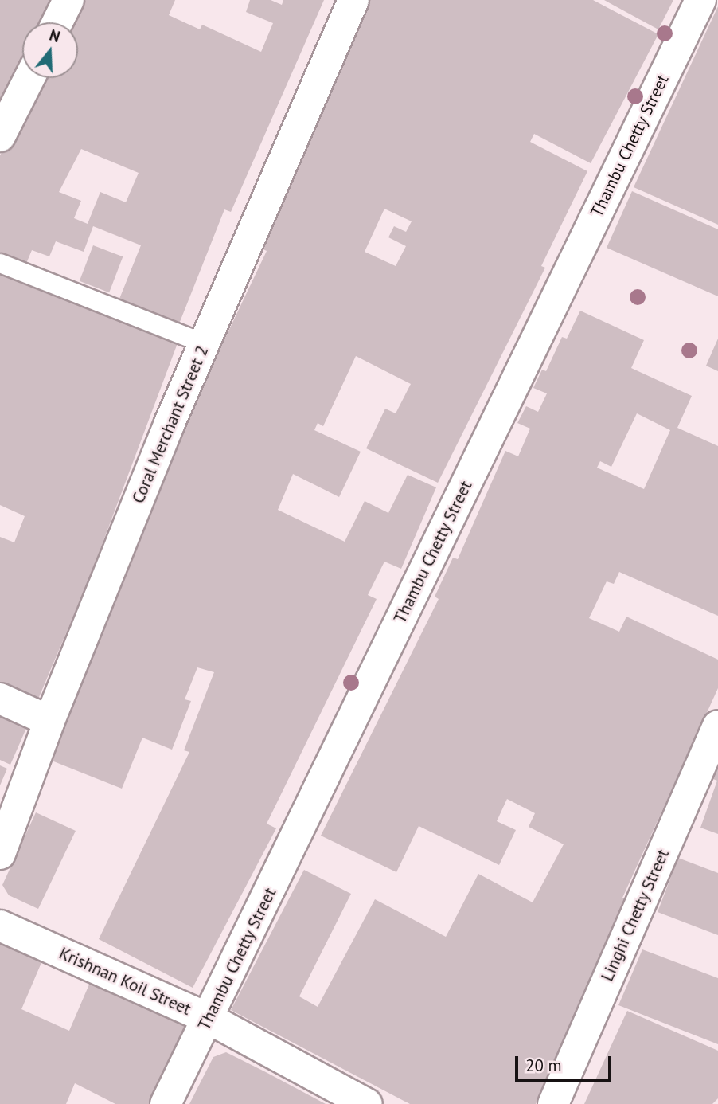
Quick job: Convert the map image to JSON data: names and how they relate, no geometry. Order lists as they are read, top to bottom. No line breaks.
{"streets":{"street":["Thambu Chetty Street","Coral Merchant Street 2","Linghi Chetty Street","Krishnan Koil Street"]},"crossings":[["Thambu Chetty Street","Krishnan Koil Street"]],"scale_bar":"20 m","north":"top"}
